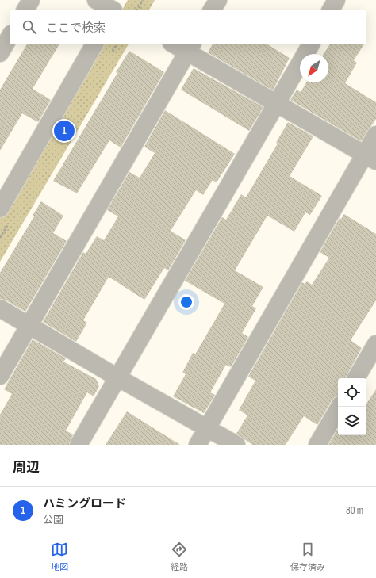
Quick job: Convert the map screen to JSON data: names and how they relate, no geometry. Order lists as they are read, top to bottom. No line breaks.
{"north":"bottom left","page":{"search":"ここで検索","pins":"1","heading":"周辺","list":[{"mark":"1","name":"ハミングロード","note":"公園","value":"80 m"}],"nav":["地図","経路","保存済み"]}}
